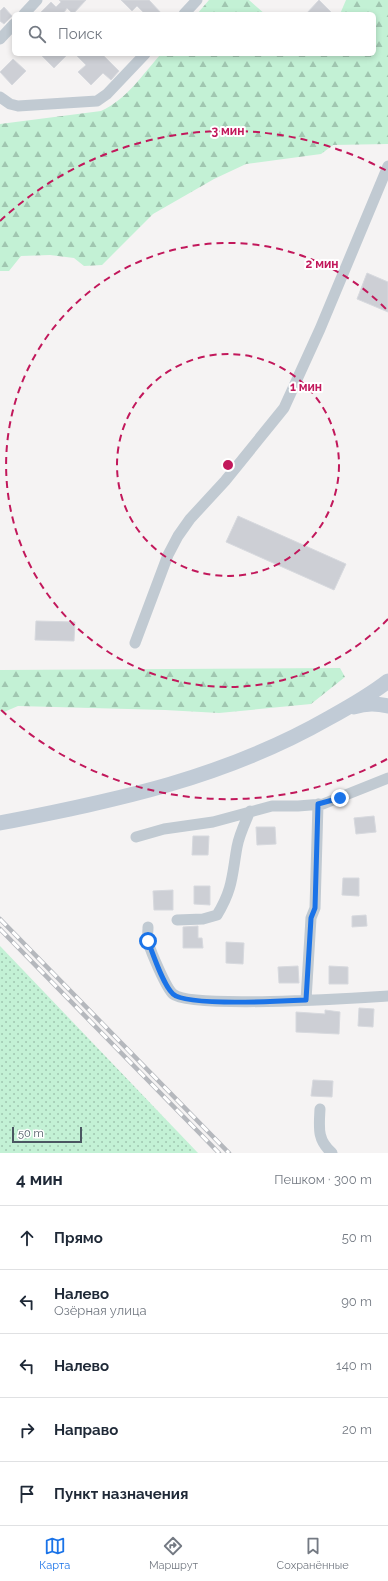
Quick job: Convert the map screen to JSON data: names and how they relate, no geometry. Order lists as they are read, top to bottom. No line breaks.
{"scale_bar":"50 m","page":{"search":"Поиск","scale":"50 m","heading":["4 мин","Пешком · 300 m"],"list":[["Прямо","50 m"],["Налево","Озёрная улица","90 m"],["Налево","140 m"],["Направо","20 m"],"Пункт назначения"],"nav":["Карта","Маршрут","Сохранённые"]},"rings":["3 мин","2 мин","1 мин"]}
